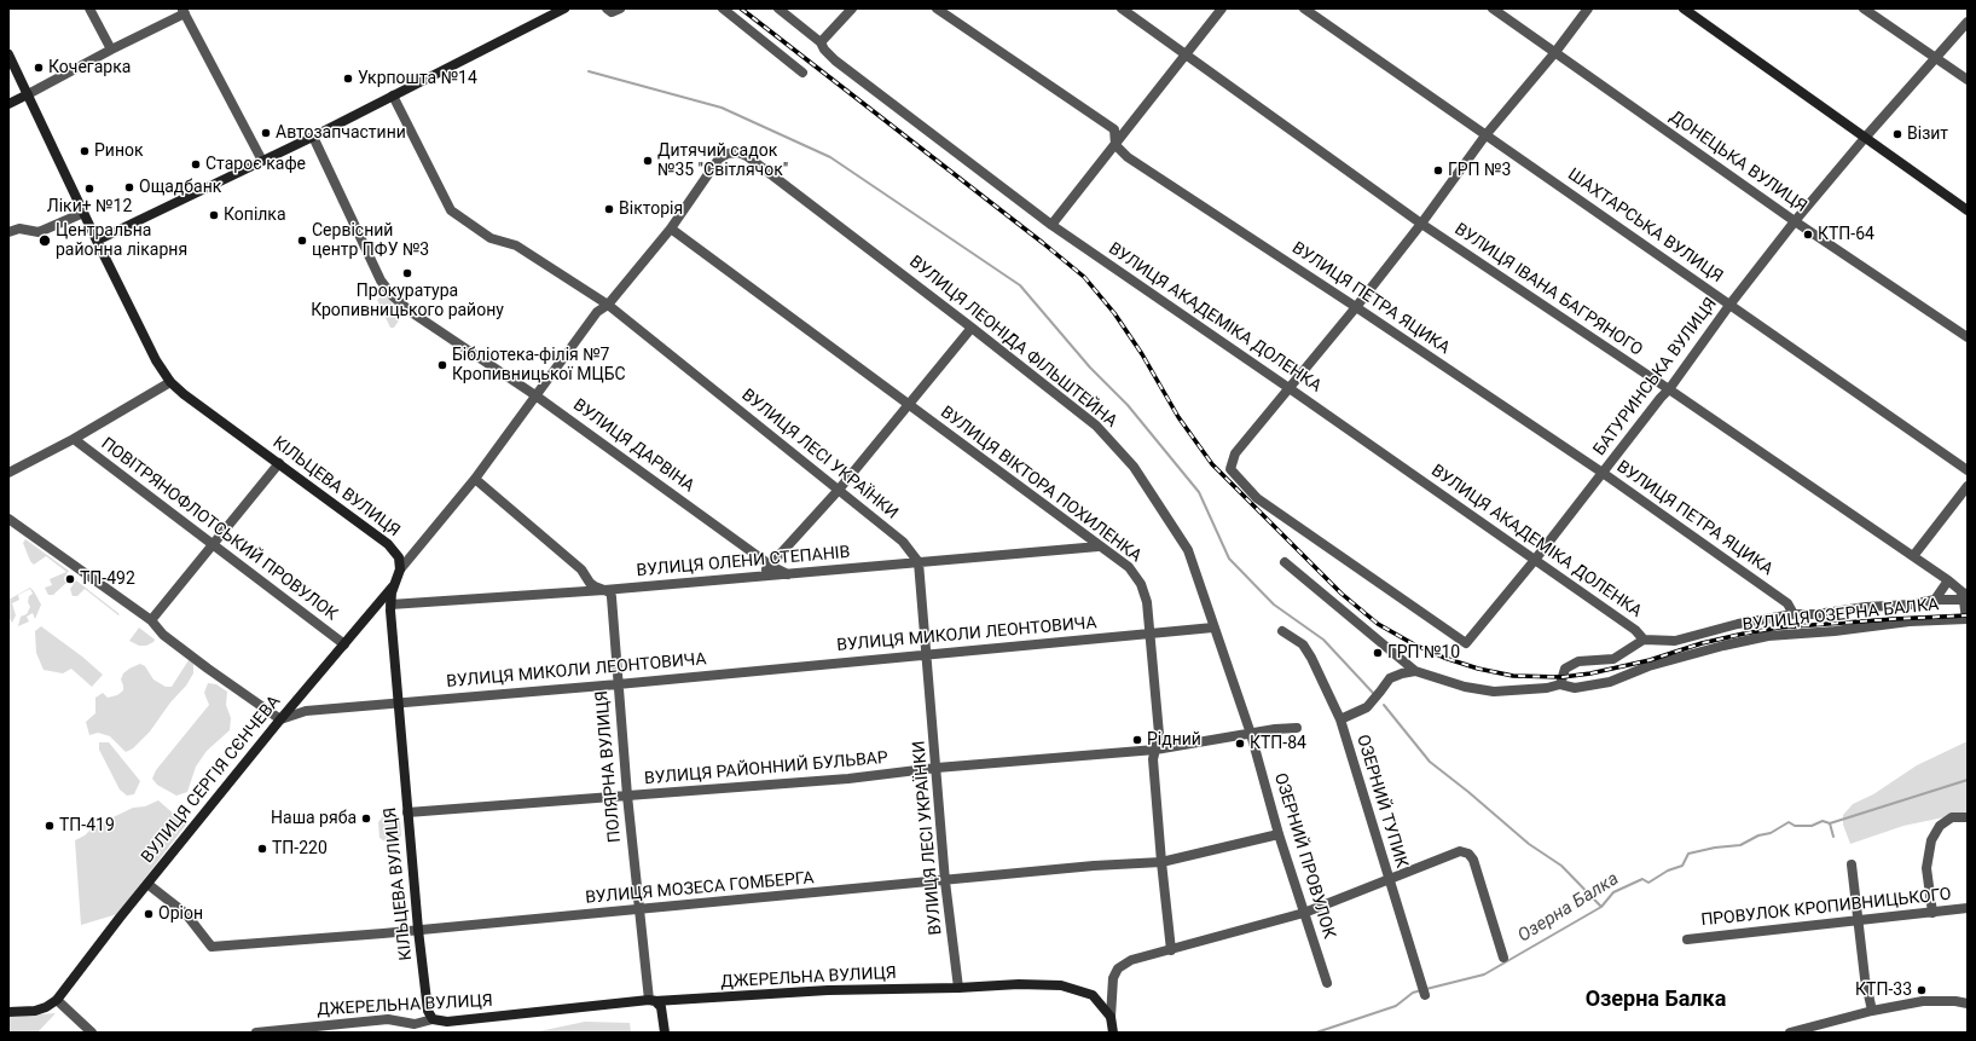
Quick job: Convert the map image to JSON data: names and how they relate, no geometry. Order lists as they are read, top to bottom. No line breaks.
{"streets":{"main road":["КІЛЬЦЕВА ВУЛИЦЯ","ВУЛИЦЯ СЕРГІЯ СЄНЧЕВА","ДЖЕРЕЛЬНА ВУЛИЦЯ"],"street":["ДОНЕЦЬКА ВУЛИЦЯ","ШАХТАРСЬКА ВУЛИЦЯ","ВУЛИЦЯ ІВАНА БАГРЯНОГО","ВУЛИЦЯ ПЕТРА ЯЦИКА","ВУЛИЦЯ АКАДЕМІКА ДОЛЕНКА","ВУЛИЦЯ ЛЕОНІДА ФІЛЬШТЕЙНА","БАТУРИНСЬКА ВУЛИЦЯ","ВУЛИЦЯ ДАРВІНА","ВУЛИЦЯ ЛЕСІ УКРАЇНКИ","ВУЛИЦЯ ВІКТОРА ПОХИЛЕНКА","ПОВІТРЯНОФЛОТСЬКИЙ ПРОВУЛОК","ВУЛИЦЯ ОЛЕНИ СТЕПАНІВ","ВУЛИЦЯ ОЗЕРНА БАЛКА","ВУЛИЦЯ МИКОЛИ ЛЕОНТОВИЧА","ПОЛЯРНА ВУЛИЦЯ","ВУЛИЦЯ РАЙОННИЙ БУЛЬВАР","ОЗЕРНИЙ ТУПИК","ОЗЕРНИЙ ПРОВУЛОК","ВУЛИЦЯ МОЗЕСА ГОМБЕРГА","ПРОВУЛОК КРОПИВНИЦЬКОГО"]},"crossings":[["ДОНЕЦЬКА ВУЛИЦЯ","БАТУРИНСЬКА ВУЛИЦЯ"],["ШАХТАРСЬКА ВУЛИЦЯ","БАТУРИНСЬКА ВУЛИЦЯ"],["ВУЛИЦЯ ІВАНА БАГРЯНОГО","БАТУРИНСЬКА ВУЛИЦЯ"],["ВУЛИЦЯ ІВАНА БАГРЯНОГО","ВУЛИЦЯ ОЗЕРНА БАЛКА"],["ВУЛИЦЯ ПЕТРА ЯЦИКА","БАТУРИНСЬКА ВУЛИЦЯ"],["ВУЛИЦЯ АКАДЕМІКА ДОЛЕНКА","БАТУРИНСЬКА ВУЛИЦЯ"],["ВУЛИЦЯ ЛЕОНІДА ФІЛЬШТЕЙНА","ВУЛИЦЯ ВІКТОРА ПОХИЛЕНКА"],["ВУЛИЦЯ ЛЕОНІДА ФІЛЬШТЕЙНА","ВУЛИЦЯ МИКОЛИ ЛЕОНТОВИЧА"],["ВУЛИЦЯ ЛЕОНІДА ФІЛЬШТЕЙНА","ОЗЕРНИЙ ПРОВУЛОК"],["ВУЛИЦЯ ДАРВІНА","ВУЛИЦЯ ОЛЕНИ СТЕПАНІВ"],["ВУЛИЦЯ ЛЕСІ УКРАЇНКИ","ВУЛИЦЯ ОЛЕНИ СТЕПАНІВ"],["ВУЛИЦЯ ЛЕСІ УКРАЇНКИ","ВУЛИЦЯ МИКОЛИ ЛЕОНТОВИЧА"],["ВУЛИЦЯ ЛЕСІ УКРАЇНКИ","ВУЛИЦЯ РАЙОННИЙ БУЛЬВАР"],["ВУЛИЦЯ ЛЕСІ УКРАЇНКИ","ВУЛИЦЯ МОЗЕСА ГОМБЕРГА"],["ВУЛИЦЯ ЛЕСІ УКРАЇНКИ","ДЖЕРЕЛЬНА ВУЛИЦЯ"],["ВУЛИЦЯ ВІКТОРА ПОХИЛЕНКА","ВУЛИЦЯ ОЛЕНИ СТЕПАНІВ"],["ВУЛИЦЯ ВІКТОРА ПОХИЛЕНКА","ВУЛИЦЯ МИКОЛИ ЛЕОНТОВИЧА"],["ВУЛИЦЯ ВІКТОРА ПОХИЛЕНКА","ВУЛИЦЯ РАЙОННИЙ БУЛЬВАР"],["ВУЛИЦЯ ВІКТОРА ПОХИЛЕНКА","ВУЛИЦЯ МОЗЕСА ГОМБЕРГА"],["КІЛЬЦЕВА ВУЛИЦЯ","ВУЛИЦЯ ОЛЕНИ СТЕПАНІВ"],["КІЛЬЦЕВА ВУЛИЦЯ","ВУЛИЦЯ МИКОЛИ ЛЕОНТОВИЧА"],["КІЛЬЦЕВА ВУЛИЦЯ","ВУЛИЦЯ РАЙОННИЙ БУЛЬВАР"],["КІЛЬЦЕВА ВУЛИЦЯ","ВУЛИЦЯ СЕРГІЯ СЄНЧЕВА"],["КІЛЬЦЕВА ВУЛИЦЯ","ВУЛИЦЯ МОЗЕСА ГОМБЕРГА"],["КІЛЬЦЕВА ВУЛИЦЯ","ДЖЕРЕЛЬНА ВУЛИЦЯ"],["ПОВІТРЯНОФЛОТСЬКИЙ ПРОВУЛОК","ВУЛИЦЯ СЕРГІЯ СЄНЧЕВА"],["ВУЛИЦЯ ОЛЕНИ СТЕПАНІВ","ПОЛЯРНА ВУЛИЦЯ"],["ВУЛИЦЯ МИКОЛИ ЛЕОНТОВИЧА","ПОЛЯРНА ВУЛИЦЯ"],["ВУЛИЦЯ МИКОЛИ ЛЕОНТОВИЧА","ВУЛИЦЯ СЕРГІЯ СЄНЧЕВА"],["ВУЛИЦЯ МИКОЛИ ЛЕОНТОВИЧА","ОЗЕРНИЙ ПРОВУЛОК"],["ПОЛЯРНА ВУЛИЦЯ","ВУЛИЦЯ РАЙОННИЙ БУЛЬВАР"],["ПОЛЯРНА ВУЛИЦЯ","ВУЛИЦЯ МОЗЕСА ГОМБЕРГА"],["ПОЛЯРНА ВУЛИЦЯ","ДЖЕРЕЛЬНА ВУЛИЦЯ"],["ВУЛИЦЯ СЕРГІЯ СЄНЧЕВА","ВУЛИЦЯ МОЗЕСА ГОМБЕРГА"],["ОЗЕРНИЙ ПРОВУЛОК","ВУЛИЦЯ МОЗЕСА ГОМБЕРГА"]],"districts":["Озерна Балка"],"water":["Озерна Балка"],"places":["Кочегарка","Укрпошта №14","Автозапчастини","Візит","Ринок","Дитячий садок №35 \"Світлячок\"","Староє кафе","ГРП №3","Ощадбанк","Ліки+ №12","Вікторія","Копілка","КТП-64","Центральна районна лікарня","Сервісний центр ПФУ №3","Прокуратура Кропивницького району","Бібліотека-філія №7 Кропивницької МЦБС","ТП-492","ГРП №10","Рідний","КТП-84","Наша ряба","ТП-419","ТП-220","Оріон","КТП-33"]}
